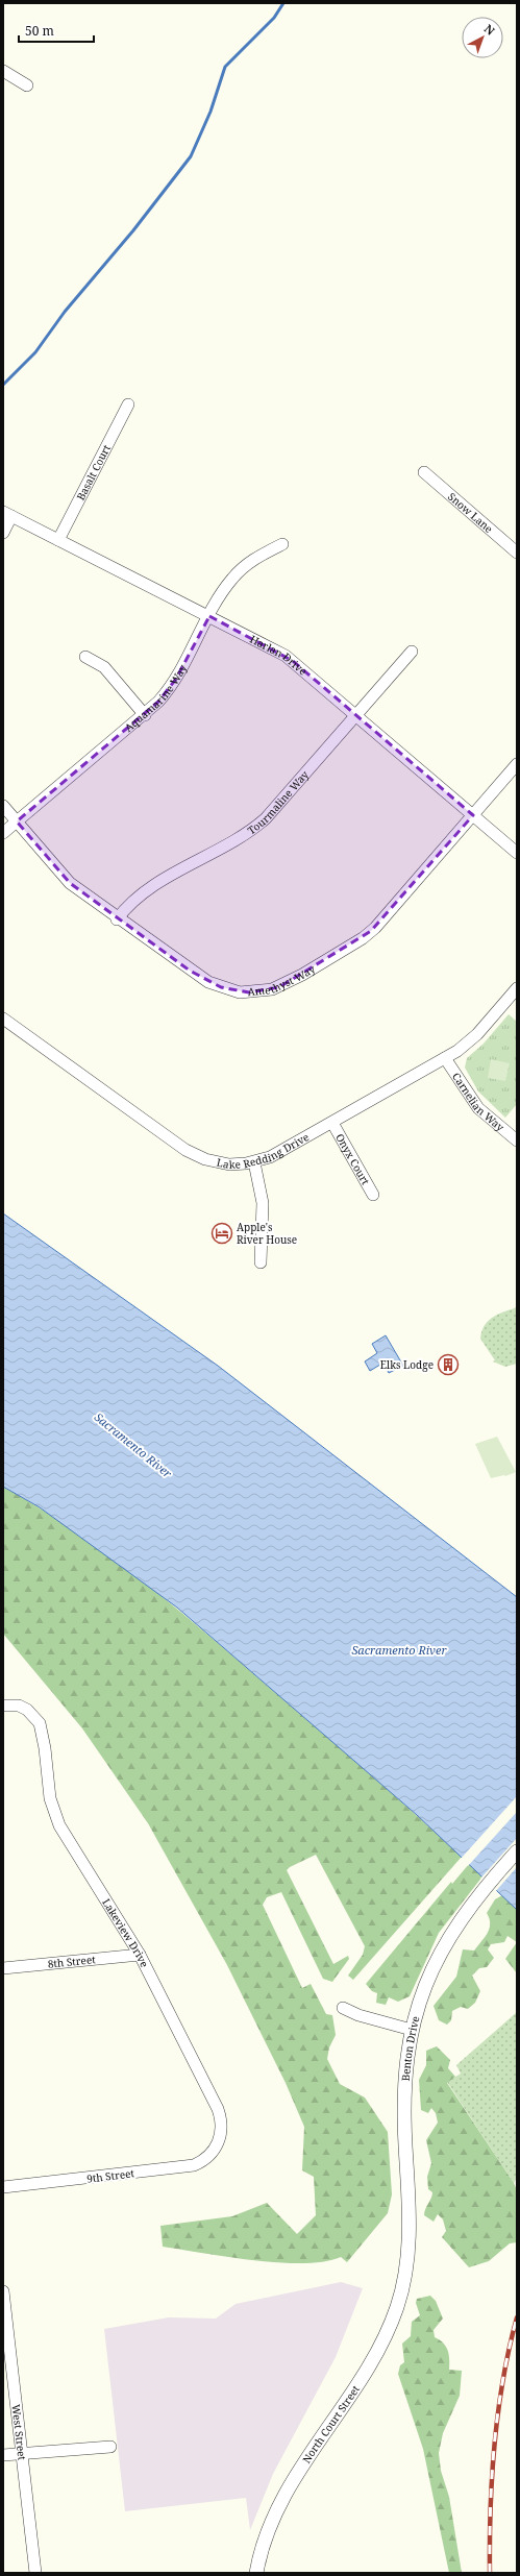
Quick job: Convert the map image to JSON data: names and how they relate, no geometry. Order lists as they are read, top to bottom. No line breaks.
{"streets":{"street":["Basalt Court","Snow Lane","Harlan Drive","Aquamarine Way","Tourmaline Way","Amethyst Way","Carnelian Way","Lake Redding Drive","Onyx Court","Lakeview Drive","8th Street","Benton Drive","9th Street","North Court Street","West Street"]},"crossings":[["Basalt Court","Harlan Drive"],["Harlan Drive","Aquamarine Way"],["Harlan Drive","Tourmaline Way"],["Harlan Drive","Amethyst Way"],["Aquamarine Way","Amethyst Way"],["Tourmaline Way","Amethyst Way"],["Carnelian Way","Lake Redding Drive"],["Lake Redding Drive","Onyx Court"],["Lakeview Drive","8th Street"],["Lakeview Drive","9th Street"],["Benton Drive","North Court Street"]],"water":["Sacramento River"],"places":{"hotel":["Apple's River House"],"building":["Elks Lodge"]},"scale_bar":"50 m","north":"top right"}
